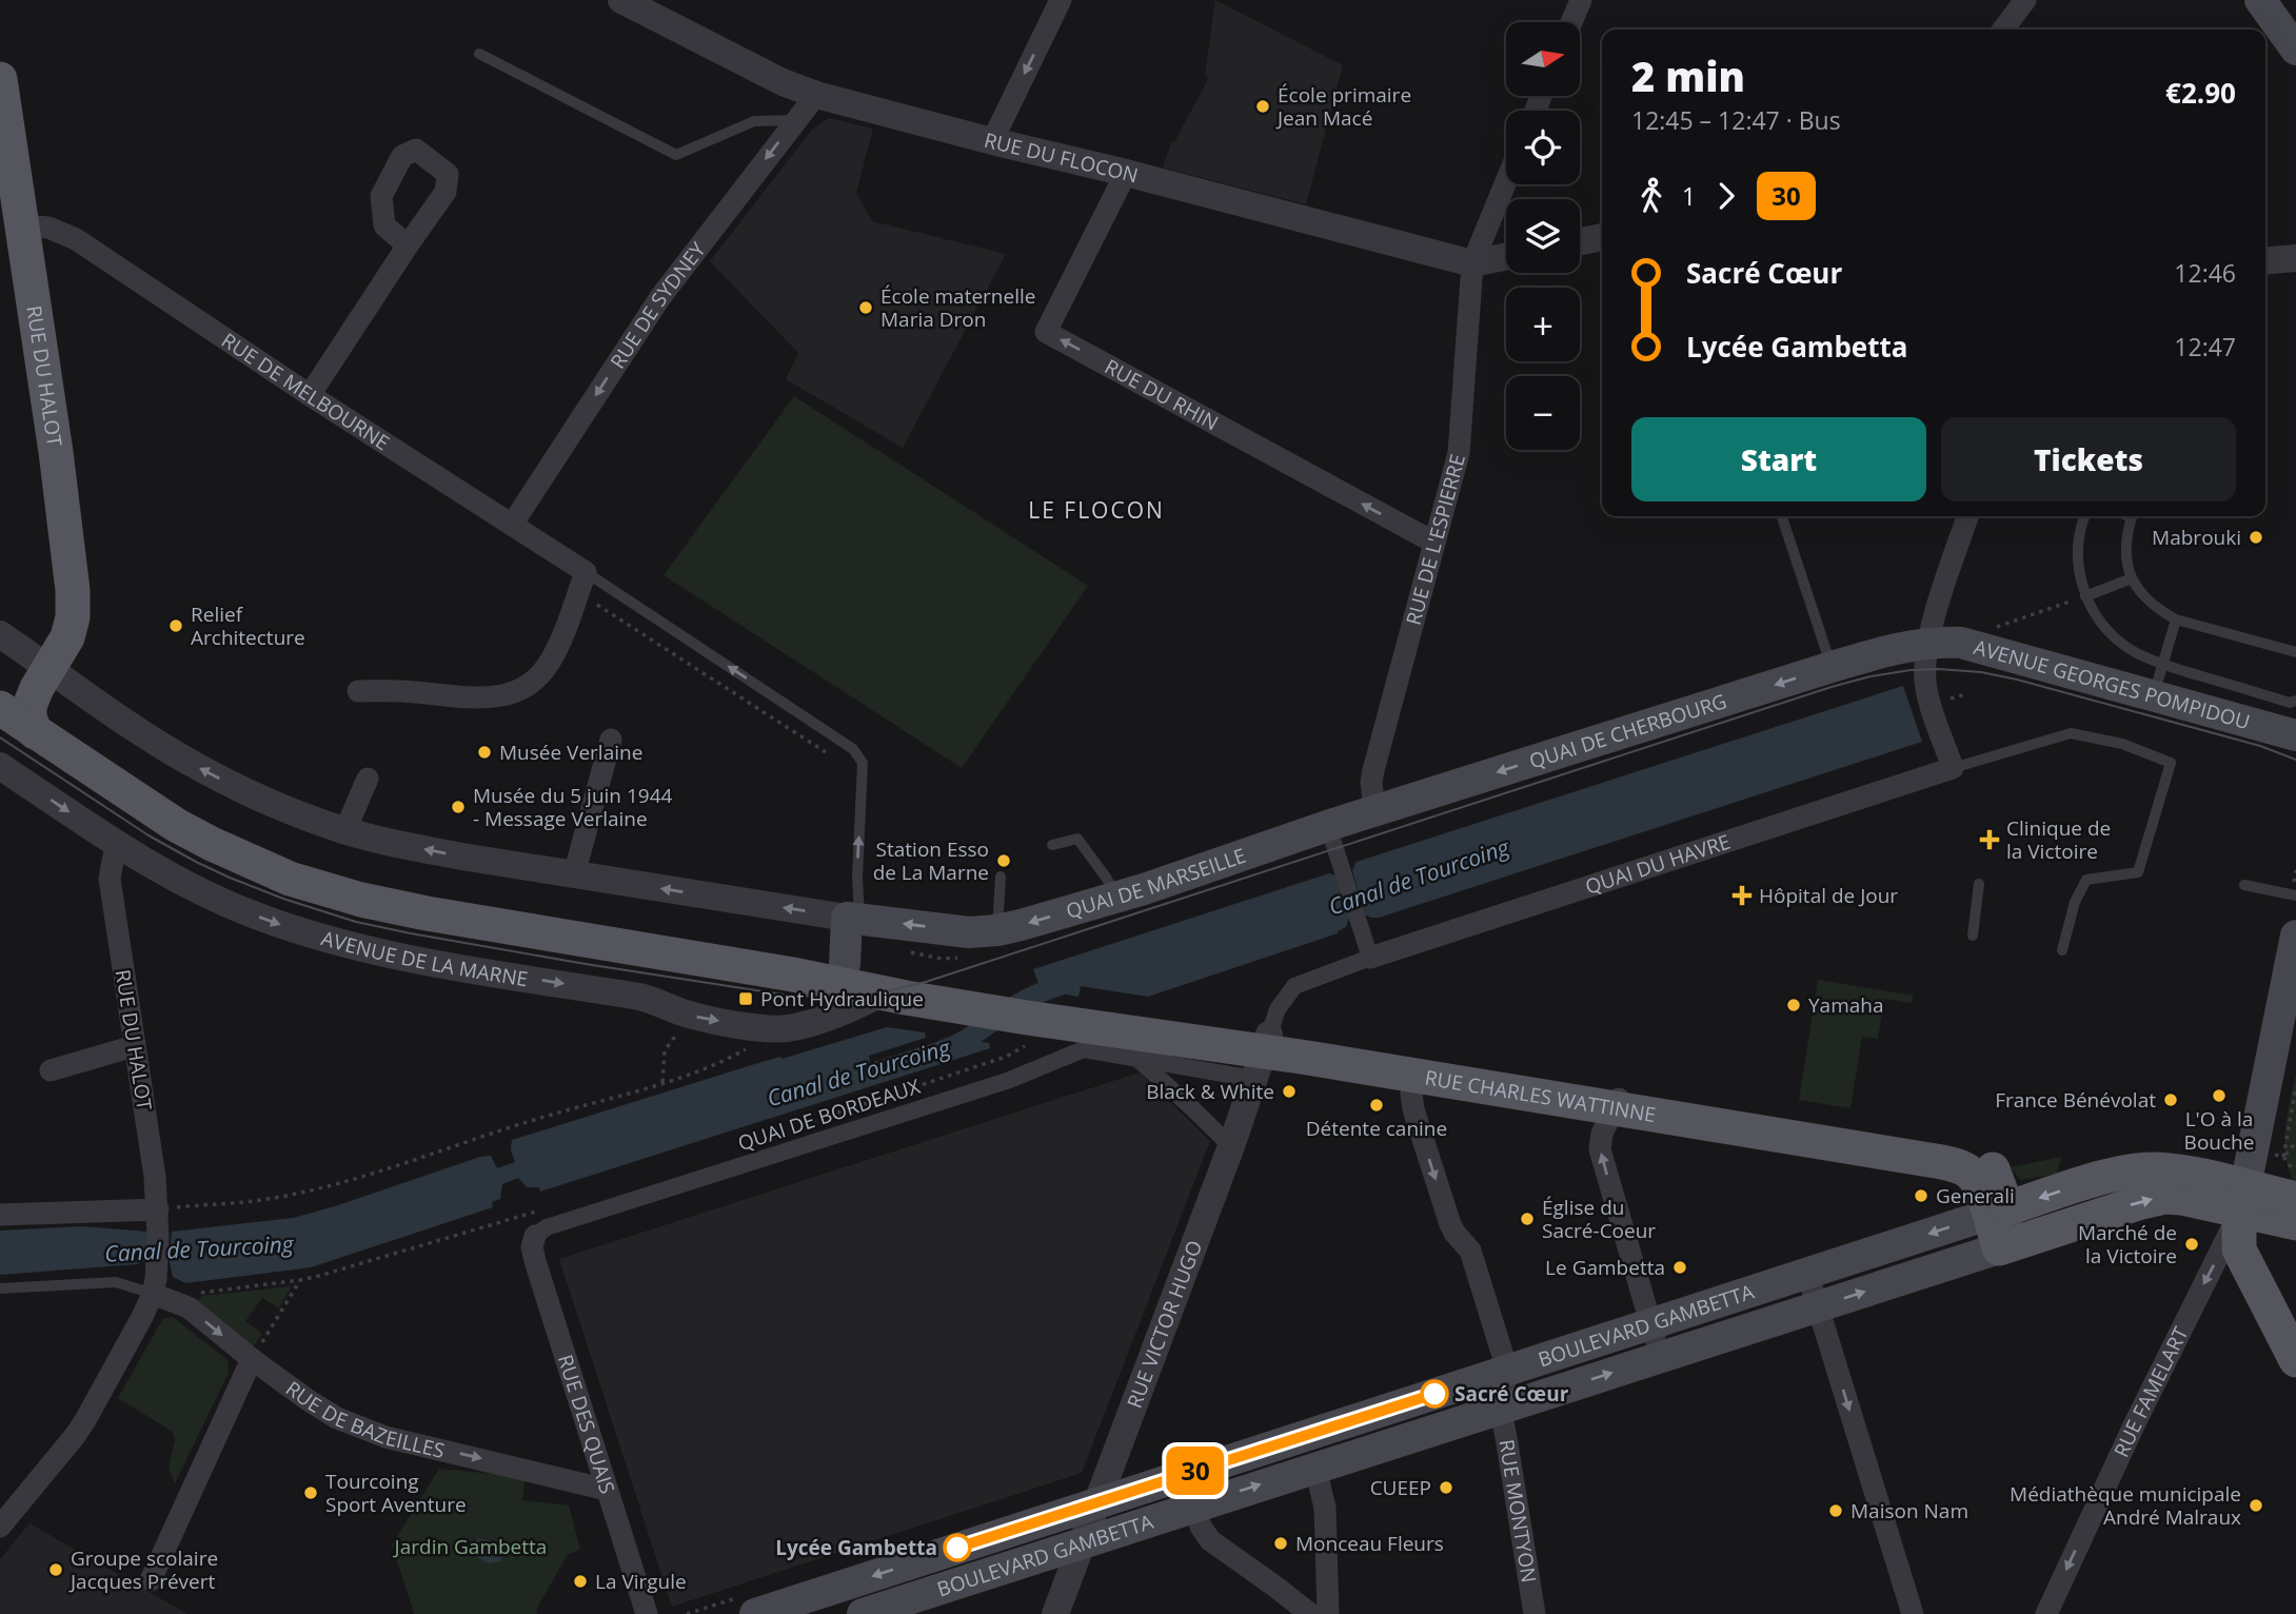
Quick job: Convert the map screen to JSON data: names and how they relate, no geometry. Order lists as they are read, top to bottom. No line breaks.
{"streets":{"main road":["RUE DU HALOT","AVENUE GEORGES POMPIDOU","QUAI DE CHERBOURG","QUAI DE MARSEILLE","RUE CHARLES WATTINNE","BOULEVARD GAMBETTA"],"street":["RUE DU FLOCON","RUE DE SYDNEY","RUE DE MELBOURNE","RUE DU RHIN","RUE DE L'ESPIERRE","QUAI DU HAVRE","AVENUE DE LA MARNE","QUAI DE BORDEAUX","RUE VICTOR HUGO","RUE FAMELART","RUE DE BAZEILLES","RUE DES QUAIS","RUE MONTYON"]},"crossings":[["RUE DU FLOCON","RUE DE SYDNEY"],["RUE DU FLOCON","RUE DU RHIN"],["RUE DU FLOCON","RUE DE L'ESPIERRE"],["RUE DE SYDNEY","RUE DE MELBOURNE"],["RUE DU HALOT","RUE DE MELBOURNE"],["RUE DU HALOT","AVENUE DE LA MARNE"],["RUE DU HALOT","RUE DE BAZEILLES"],["RUE DU RHIN","RUE DE L'ESPIERRE"],["RUE DE L'ESPIERRE","QUAI DE CHERBOURG"],["AVENUE GEORGES POMPIDOU","QUAI DE CHERBOURG"],["QUAI DE CHERBOURG","QUAI DE MARSEILLE"],["QUAI DU HAVRE","RUE CHARLES WATTINNE"],["QUAI DU HAVRE","QUAI DE BORDEAUX"],["QUAI DU HAVRE","RUE VICTOR HUGO"],["RUE CHARLES WATTINNE","QUAI DE BORDEAUX"],["RUE CHARLES WATTINNE","RUE VICTOR HUGO"],["RUE CHARLES WATTINNE","BOULEVARD GAMBETTA"],["QUAI DE BORDEAUX","RUE VICTOR HUGO"],["QUAI DE BORDEAUX","RUE DES QUAIS"],["RUE VICTOR HUGO","BOULEVARD GAMBETTA"],["BOULEVARD GAMBETTA","RUE FAMELART"],["BOULEVARD GAMBETTA","RUE MONTYON"],["RUE DE BAZEILLES","RUE DES QUAIS"]],"one_way":["RUE DE SYDNEY","RUE DE MELBOURNE","QUAI DE CHERBOURG","QUAI DE MARSEILLE","RUE FAMELART","RUE DE BAZEILLES"],"districts":["LE FLOCON"],"water":["Canal de Tourcoing"],"parks":["Jardin Gambetta"],"places":{"other":["École primaire Jean Macé","École maternelle Maria Dron","Mabrouki","Relief Architecture","Musée Verlaine","Musée du 5 juin 1944 - Message Verlaine","Station Esso de La Marne","Yamaha","Black & White","L'O à la Bouche","France Bénévolat","Détente canine","Generali","Église du Sacré-Coeur","Marché de la Victoire","Le Gambetta","Sacré Cœur","CUEEP","Tourcoing Sport Aventure","Médiathèque municipale André Malraux","Maison Nam","Monceau Fleurs","Lycée Gambetta","Groupe scolaire Jacques Prévert","La Virgule"],"health":["Clinique de la Victoire","Hôpital de Jour"],"transit":["Pont Hydraulique"]},"lines":["bus line 30"],"north":"right","page":{"on_map":"30","map_buttons":["+","−"],"heading":["2 min","12:45 – 12:47 · Bus","€2.90"],"legs":["1","30"],"list":[{"name":"Sacré Cœur","value":"12:46"},{"name":"Lycée Gambetta","value":"12:47"}],"buttons":["Start","Tickets"]}}
